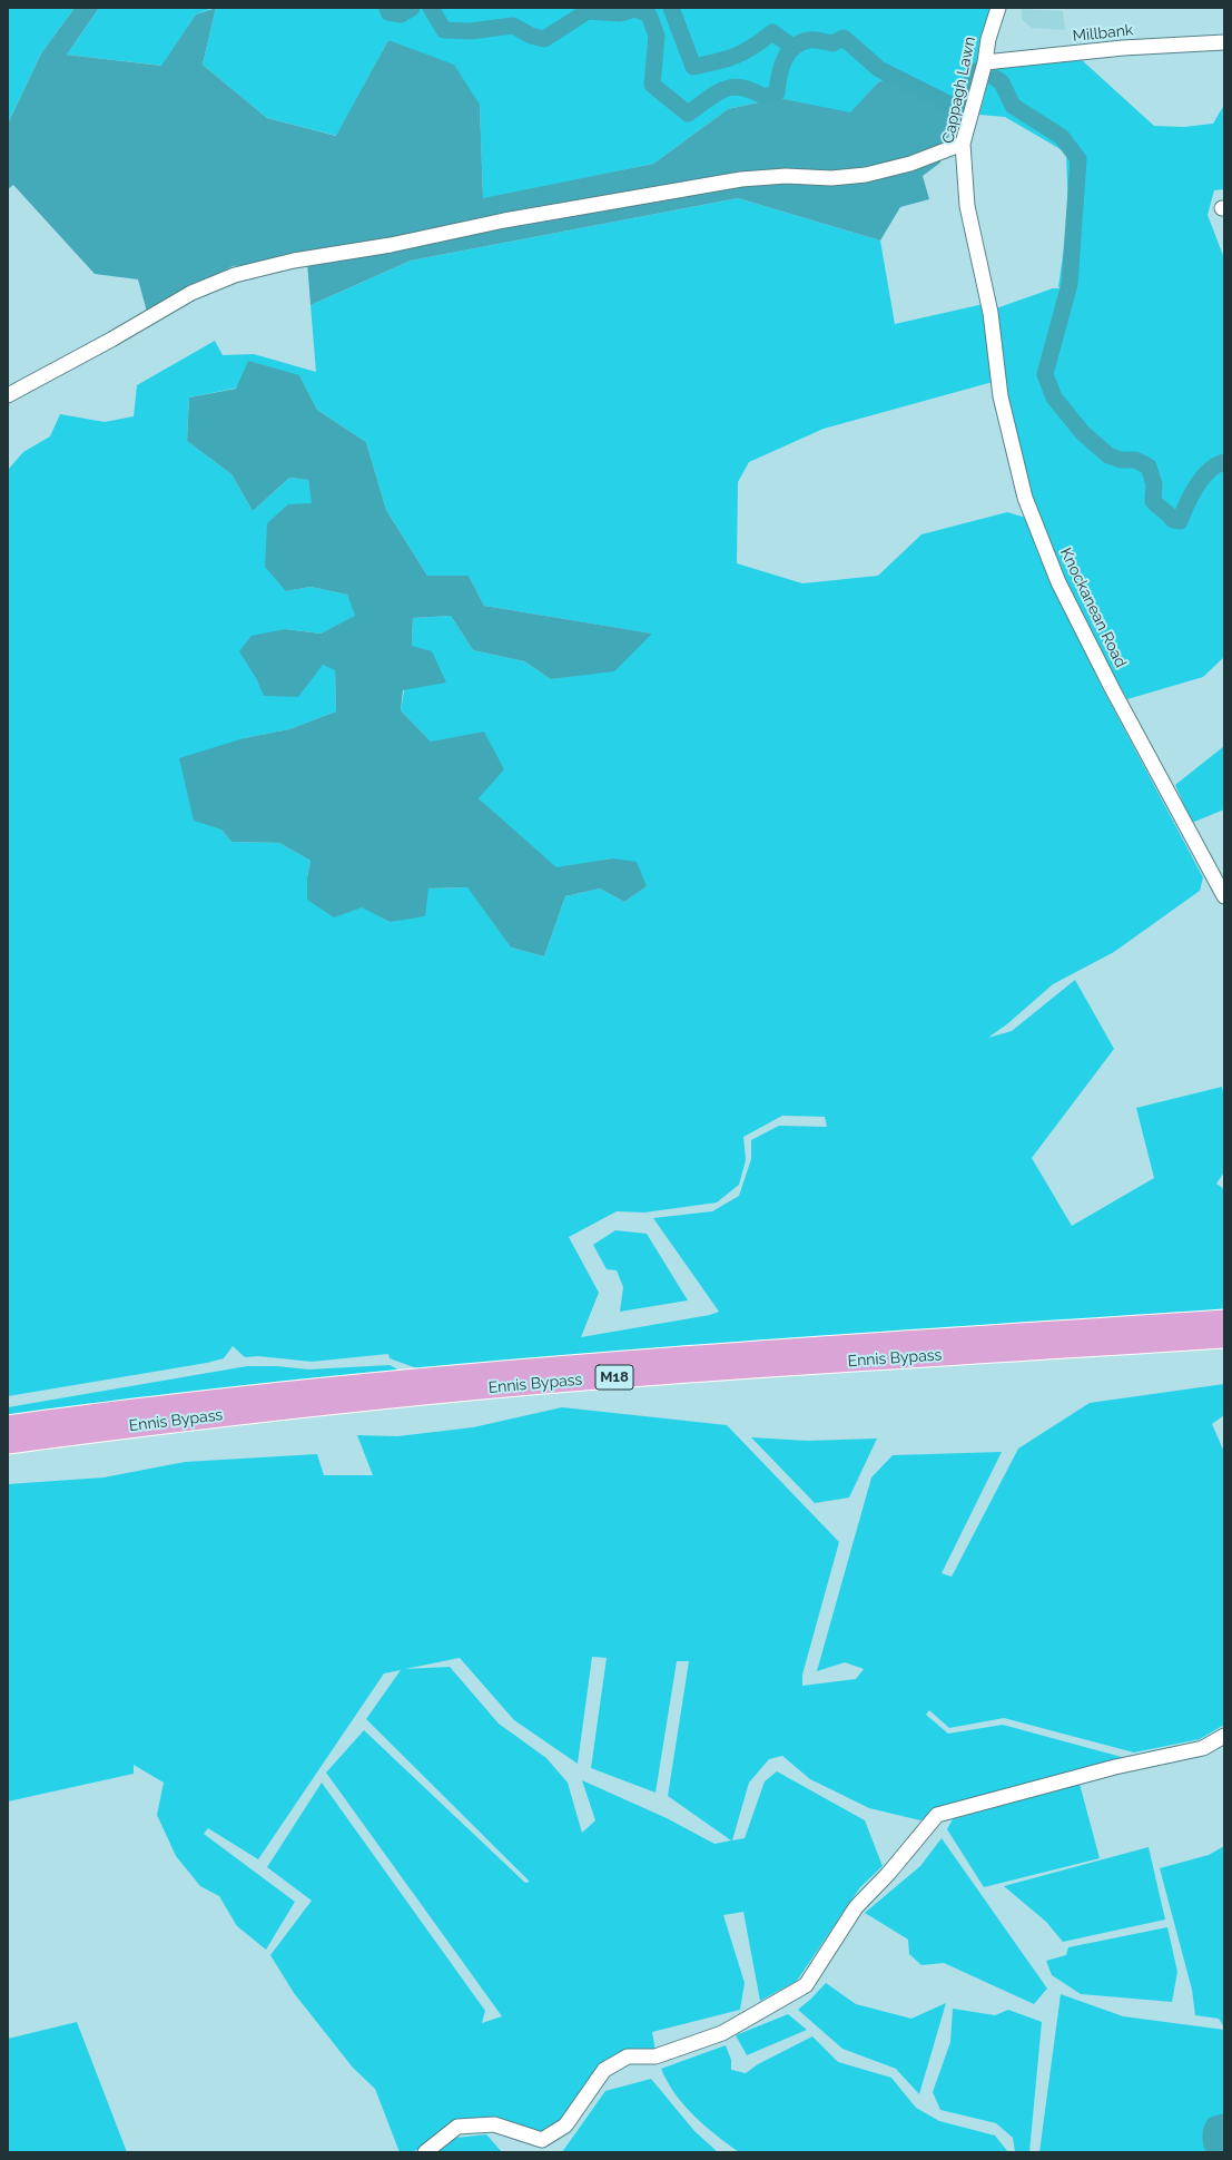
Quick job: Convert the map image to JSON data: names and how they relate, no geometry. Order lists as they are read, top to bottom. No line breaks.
{"streets":{"highway":["Ennis Bypass","M18"],"street":["Millbank","Cappagh Lawn","Knockanean Road"]},"crossings":[["Millbank","Cappagh Lawn"],["Cappagh Lawn","Knockanean Road"]]}
